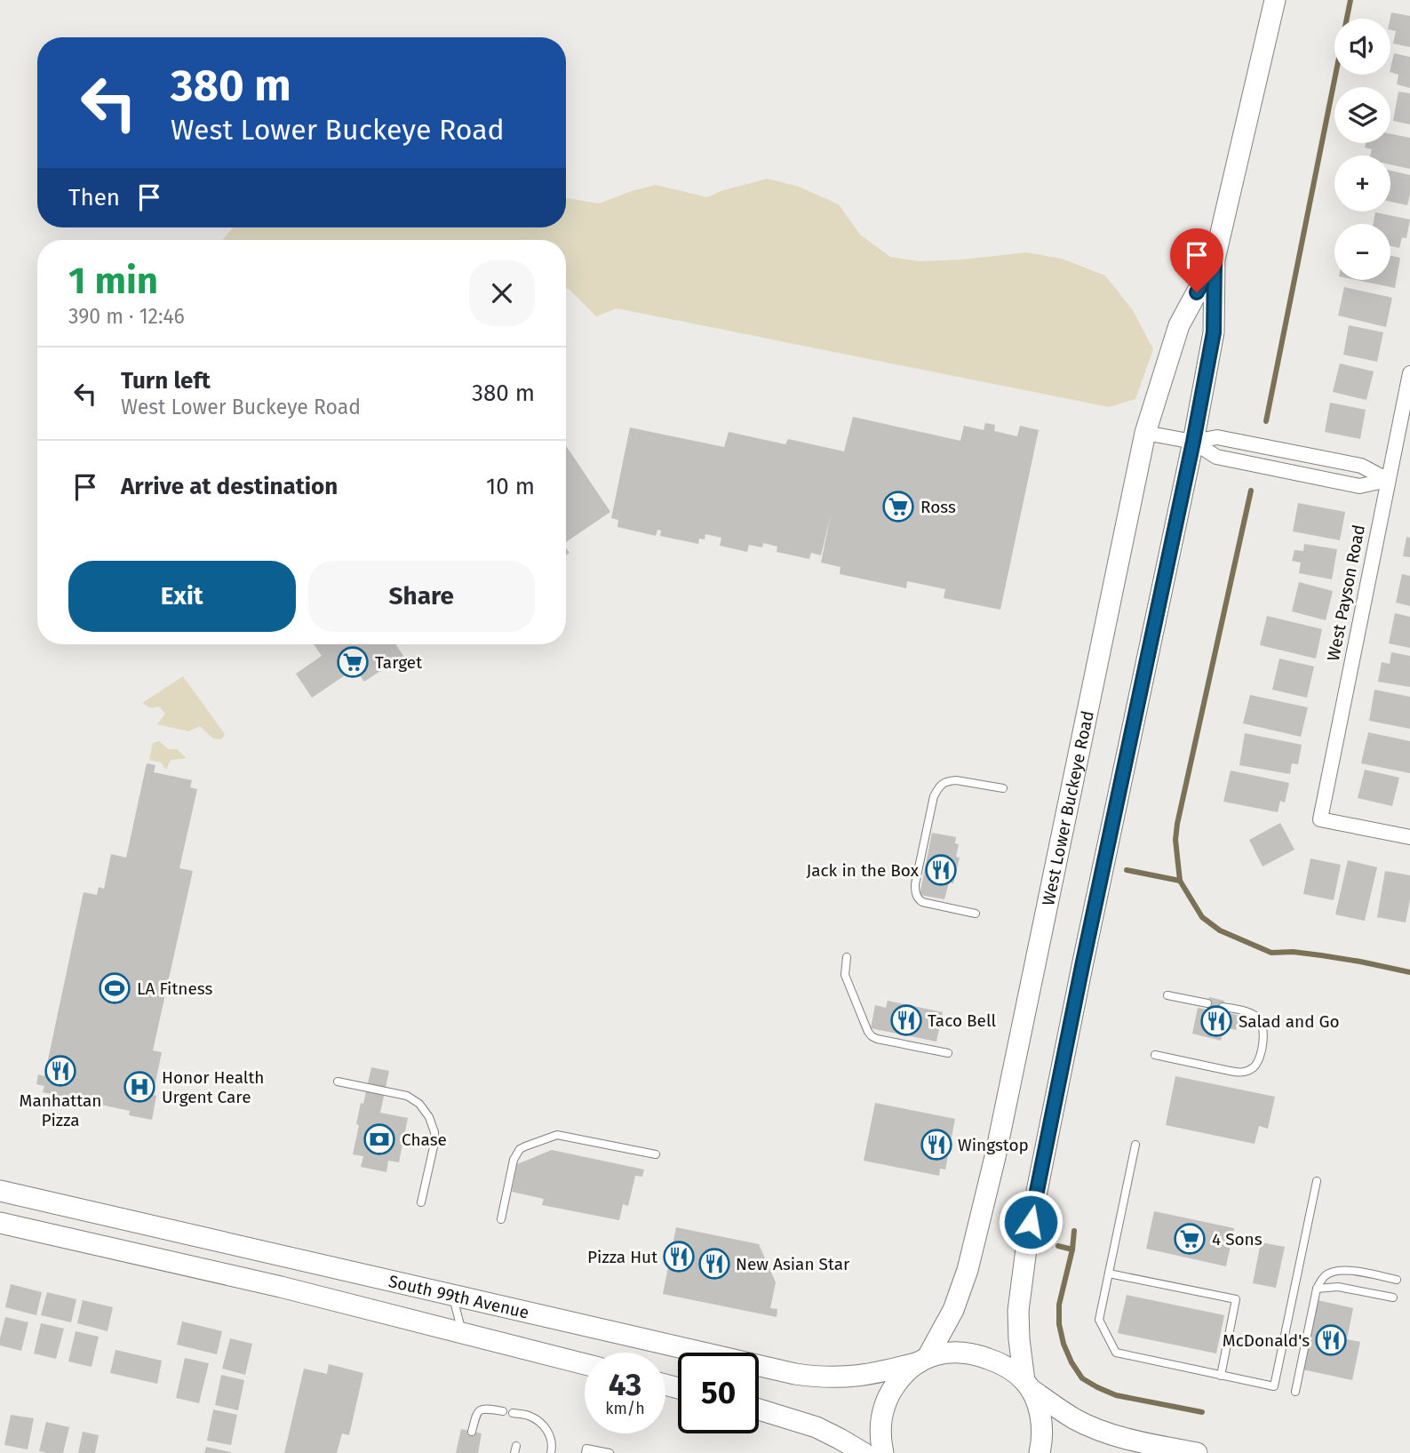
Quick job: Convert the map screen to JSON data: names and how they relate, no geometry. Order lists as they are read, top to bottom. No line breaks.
{"streets":{"main road":["West Lower Buckeye Road","South 99th Avenue"],"street":["West Payson Road"]},"crossings":[["West Lower Buckeye Road","South 99th Avenue"]],"places":{"supermarket":["Ross","Target","4 Sons"],"restaurant":["Jack in the Box","Taco Bell","Salad and Go","Manhattan Pizza","Wingstop","Pizza Hut","New Asian Star","McDonald's"],"sports":["LA Fitness"],"hospital":["Honor Health Urgent Care"],"bank":["Chase"]},"page":{"map_buttons":["+","−"],"turn":["380 m","West Lower Buckeye Road"],"then":"Then","heading":["1 min","390 m · 12:46"],"list":[{"name":"Turn left","note":"West Lower Buckeye Road","value":"380 m"},{"name":"Arrive at destination","value":"10 m"}],"buttons":["Exit","Share"],"speed":"43 km/h","limit":"50"}}
